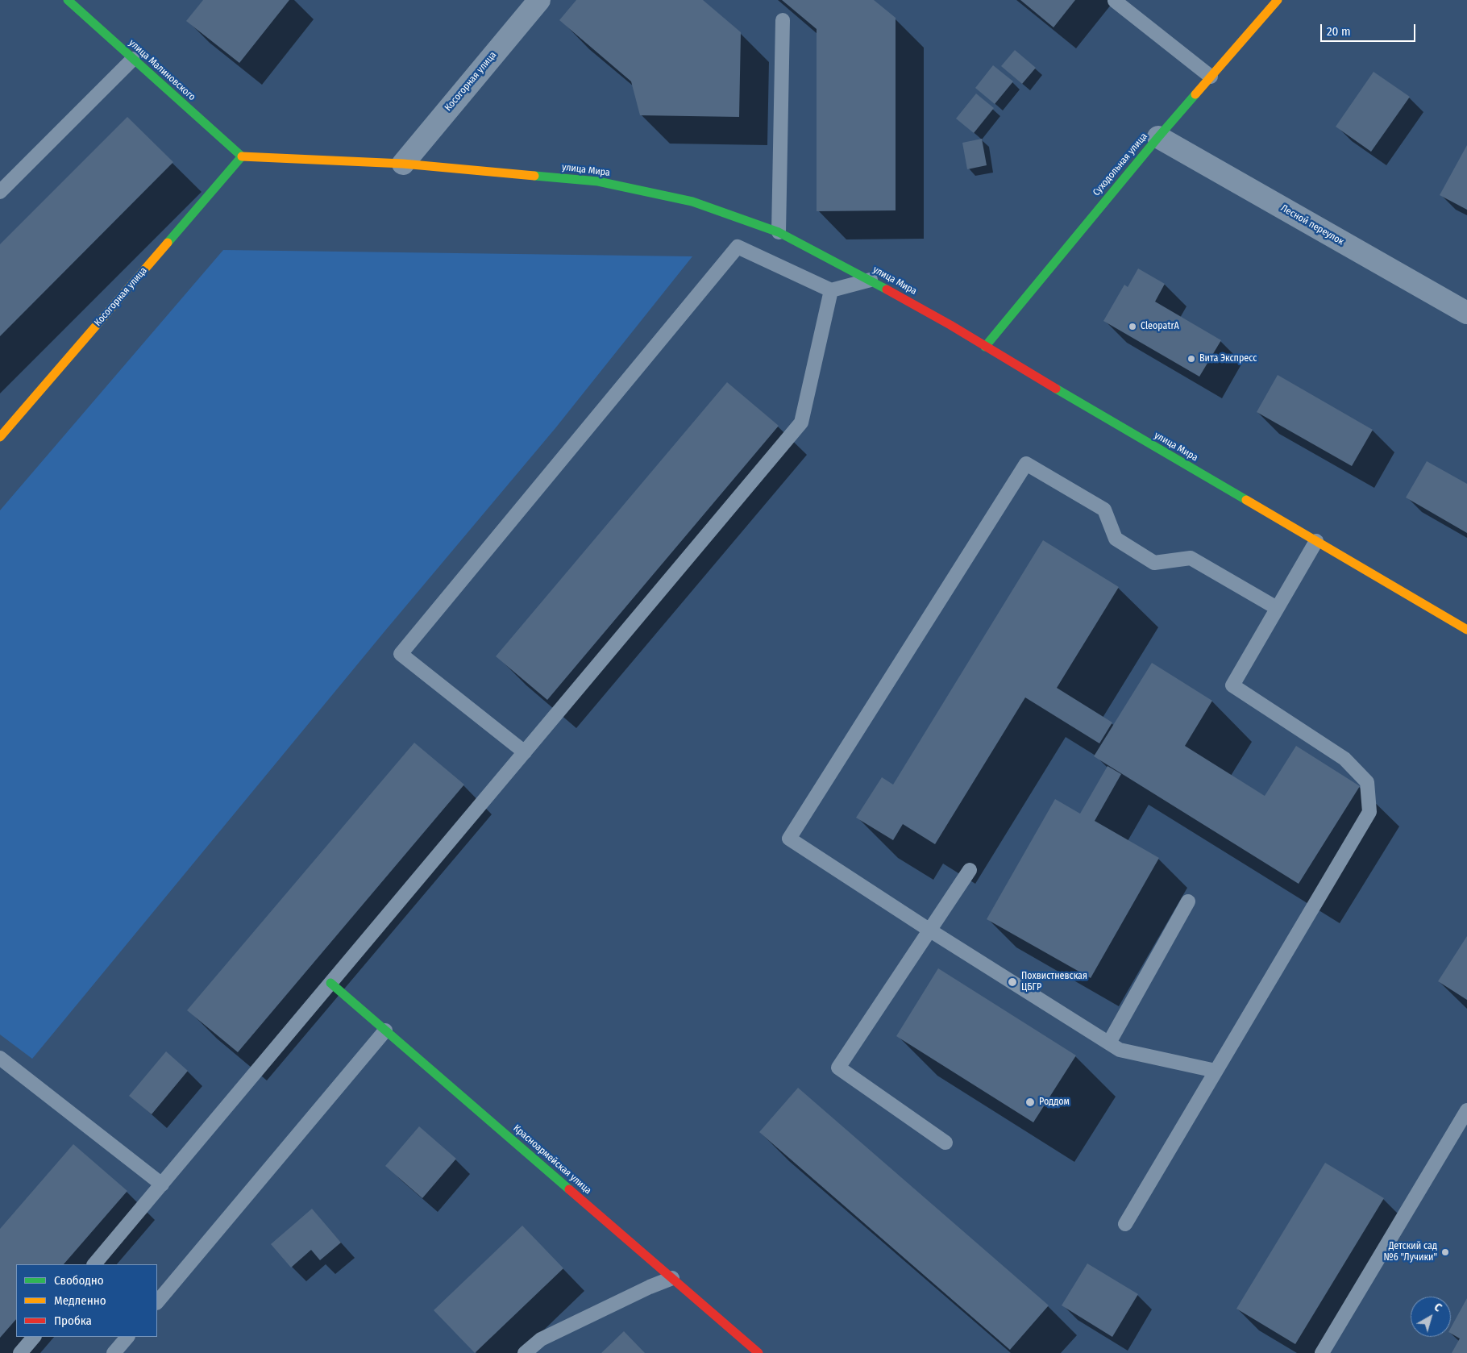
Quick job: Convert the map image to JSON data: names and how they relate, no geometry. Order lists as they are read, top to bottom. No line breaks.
{"streets":{"street":["улица Малиновского","Косогорная улица","Суходольная улица","улица Мира","Лесной переулок","Красноармейская улица"]},"crossings":[["улица Малиновского","Косогорная улица"],["улица Малиновского","улица Мира"],["Косогорная улица","улица Мира"],["Суходольная улица","улица Мира"],["Суходольная улица","Лесной переулок"]],"places":["CleopatrA","Вита Экспресс","Похвистневская ЦБГР","Роддом","Детский сад №6 \"Лучики\""],"legend":["Свободно","Медленно","Пробка"],"scale_bar":"20 m","north":"top right"}
